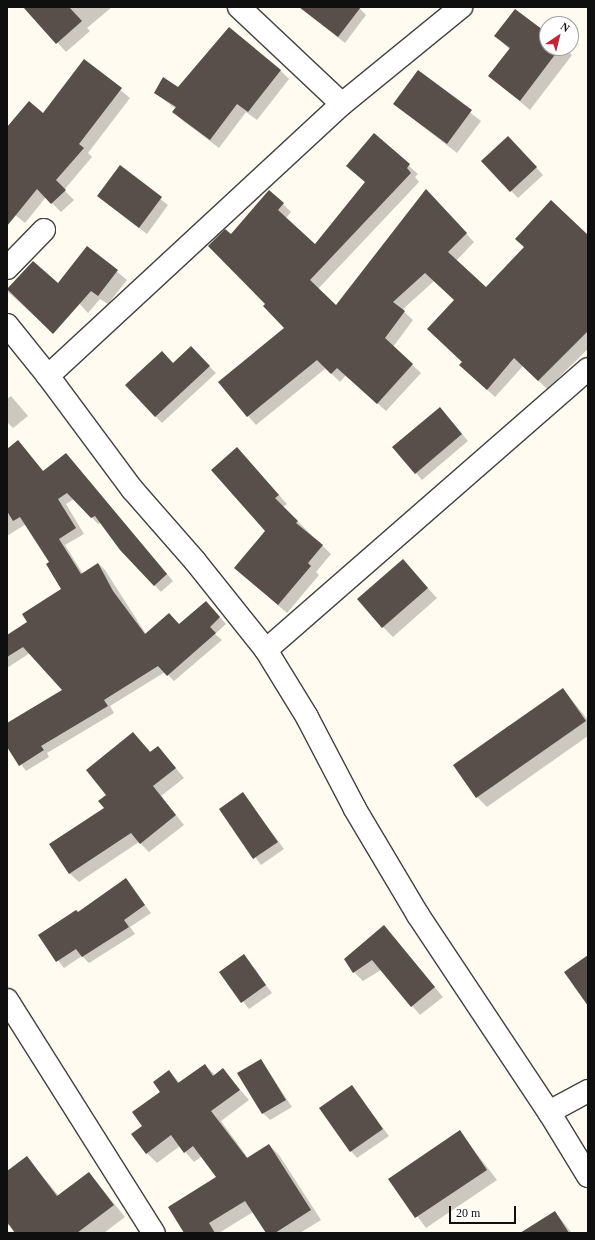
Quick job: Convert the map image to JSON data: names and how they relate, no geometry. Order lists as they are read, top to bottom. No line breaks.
{"scale_bar":"20 m","north":"top right"}
